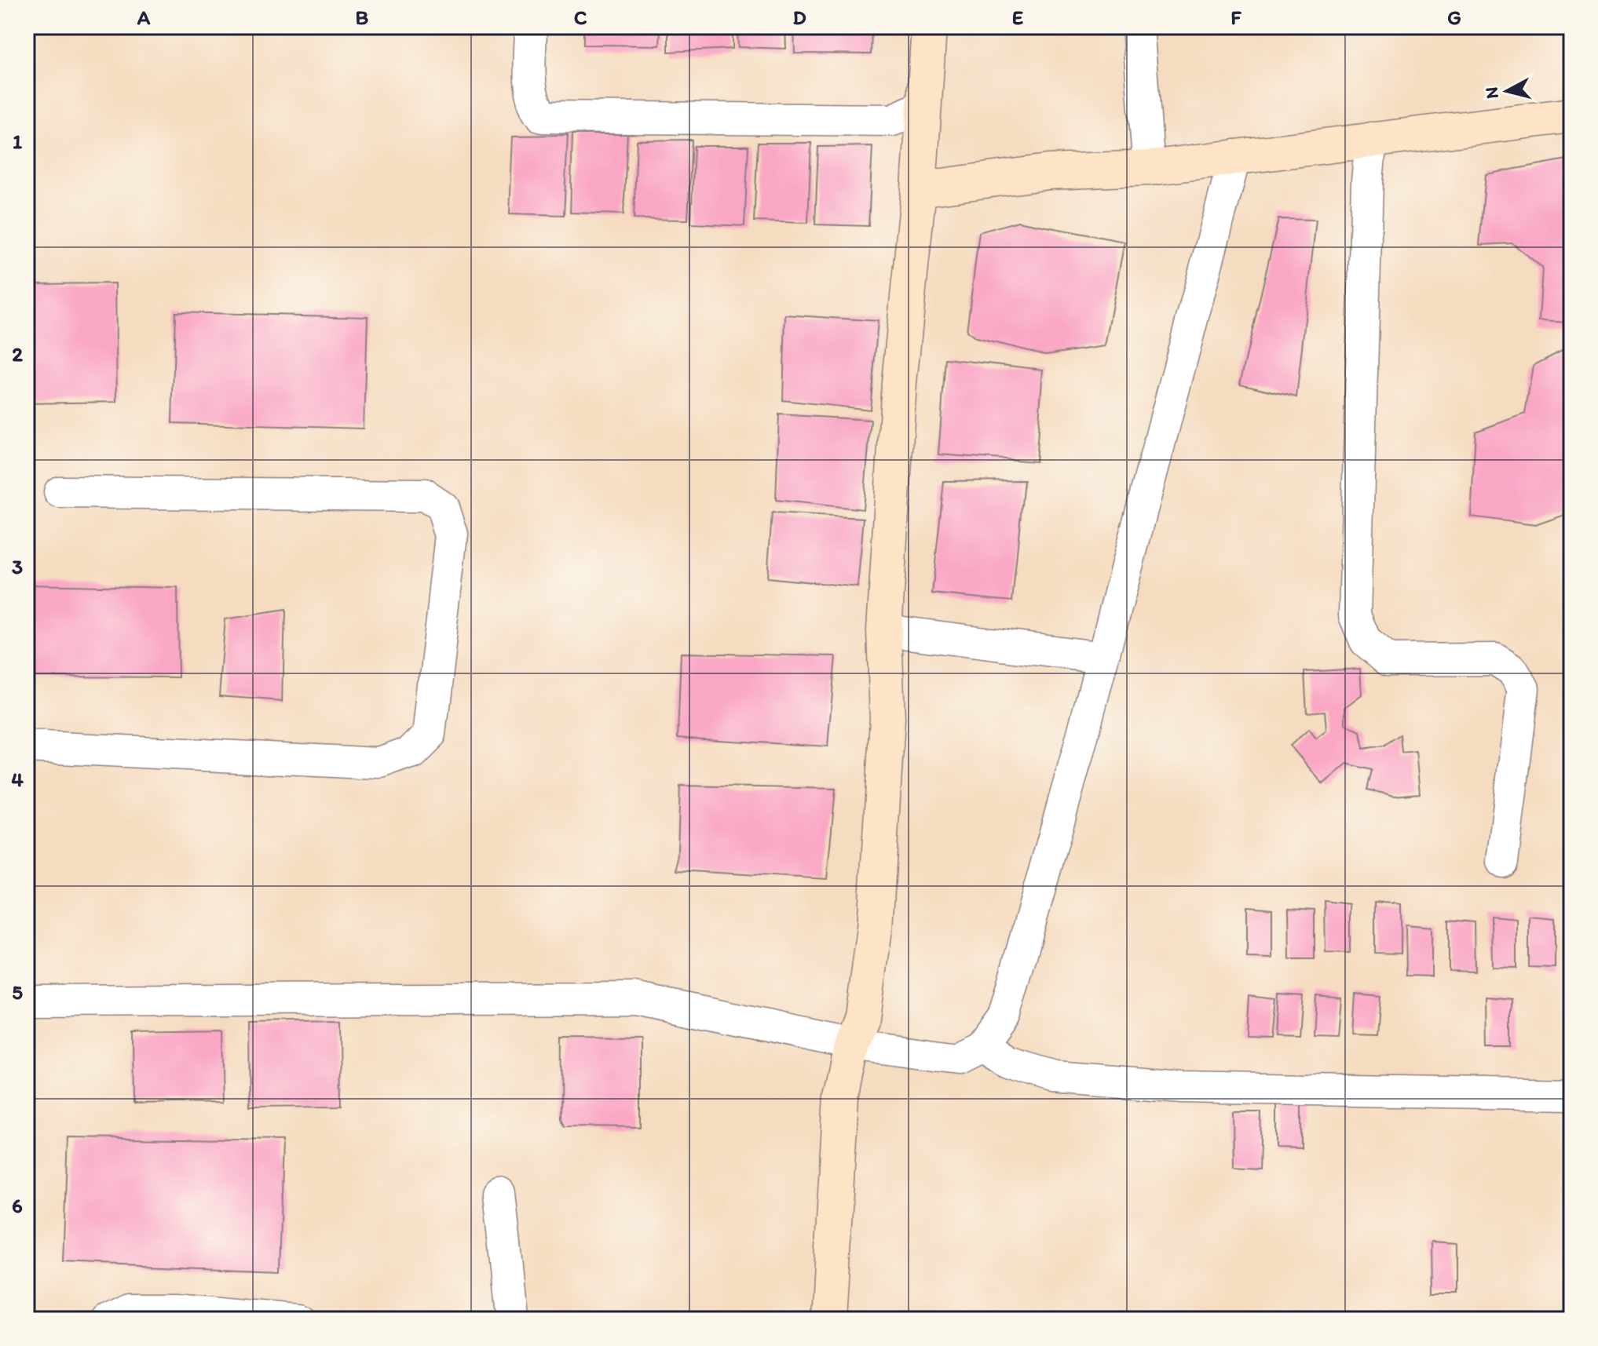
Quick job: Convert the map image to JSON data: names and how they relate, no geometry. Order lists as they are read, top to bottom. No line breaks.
{"north":"left","grid":{"columns":["A","B","C","D","E","F","G"],"rows":["1","2","3","4","5","6"]}}
